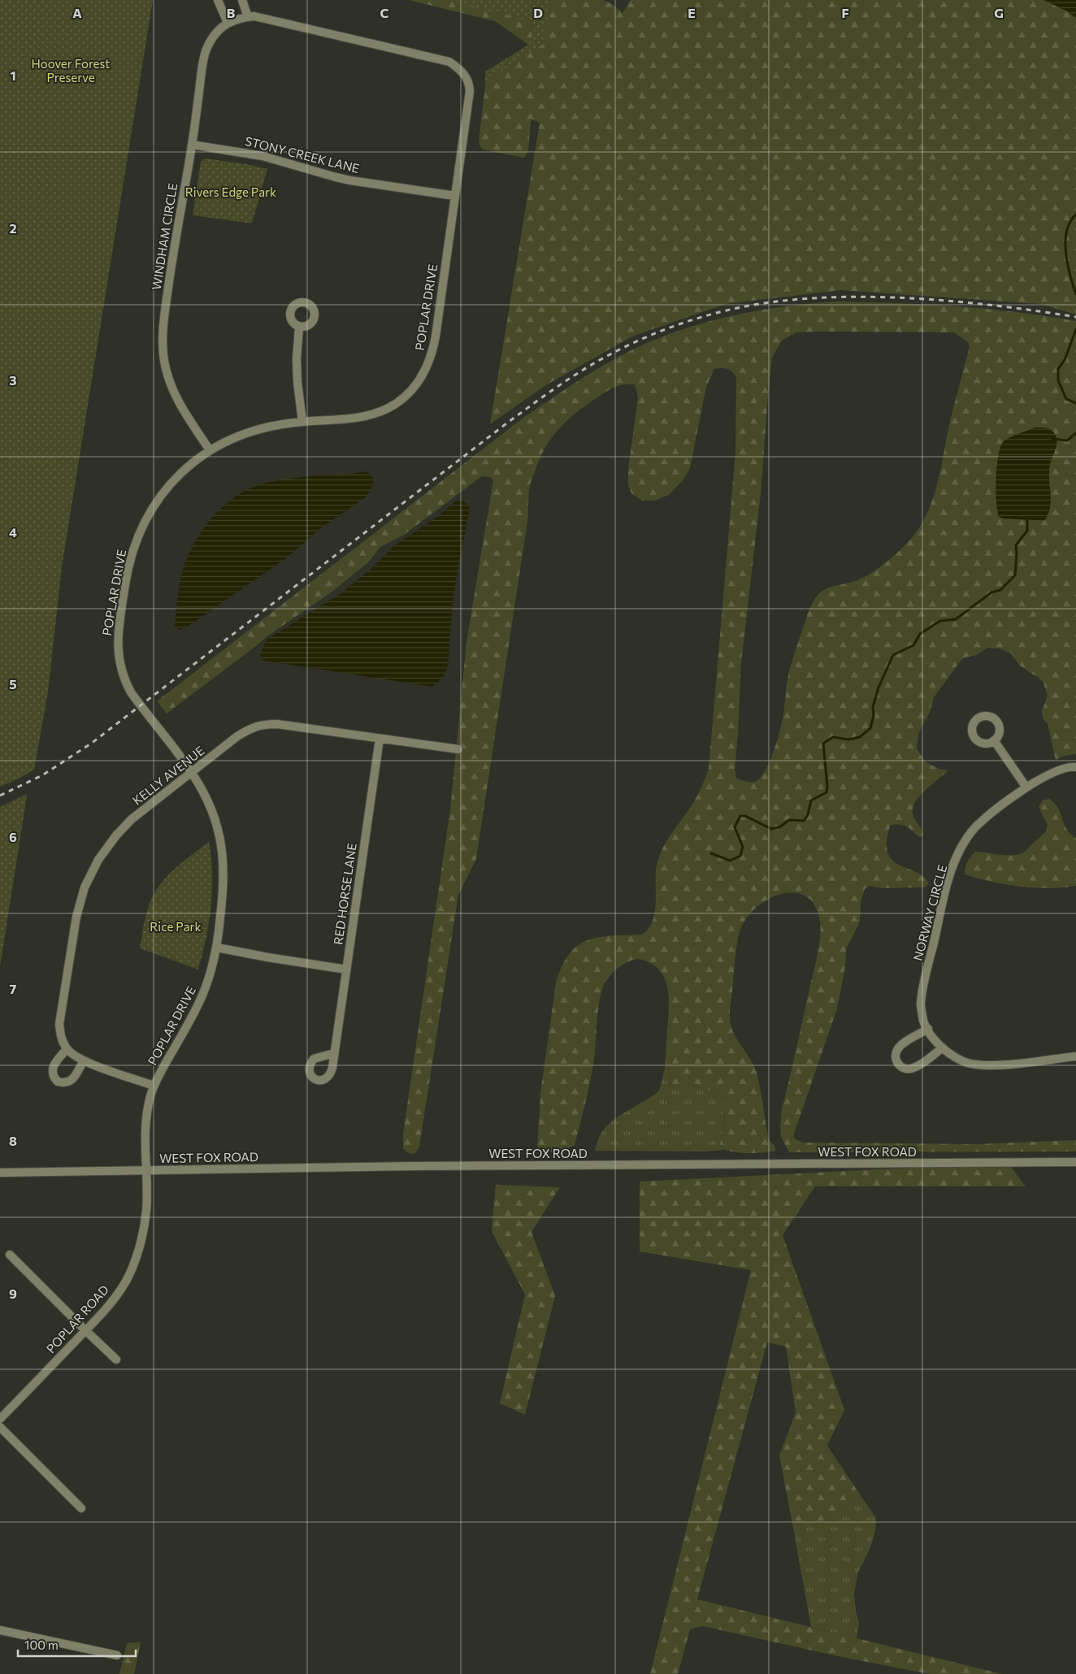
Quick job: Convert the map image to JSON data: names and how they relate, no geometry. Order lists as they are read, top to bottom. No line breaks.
{"streets":{"street":["STONY CREEK LANE","WINDHAM CIRCLE","POPLAR DRIVE","KELLY AVENUE","RED HORSE LANE","NORWAY CIRCLE","WEST FOX ROAD","POPLAR ROAD"]},"crossings":[["STONY CREEK LANE","WINDHAM CIRCLE"],["STONY CREEK LANE","POPLAR DRIVE"],["WINDHAM CIRCLE","POPLAR DRIVE"],["POPLAR DRIVE","KELLY AVENUE"],["POPLAR DRIVE","WEST FOX ROAD"],["POPLAR DRIVE","POPLAR ROAD"],["KELLY AVENUE","RED HORSE LANE"],["WEST FOX ROAD","POPLAR ROAD"]],"parks":["Hoover Forest Preserve","Rivers Edge Park","Rice Park"],"scale_bar":"100 m","grid":{"columns":["A","B","C","D","E","F","G"],"rows":["1","2","3","4","5","6","7","8","9"]}}
